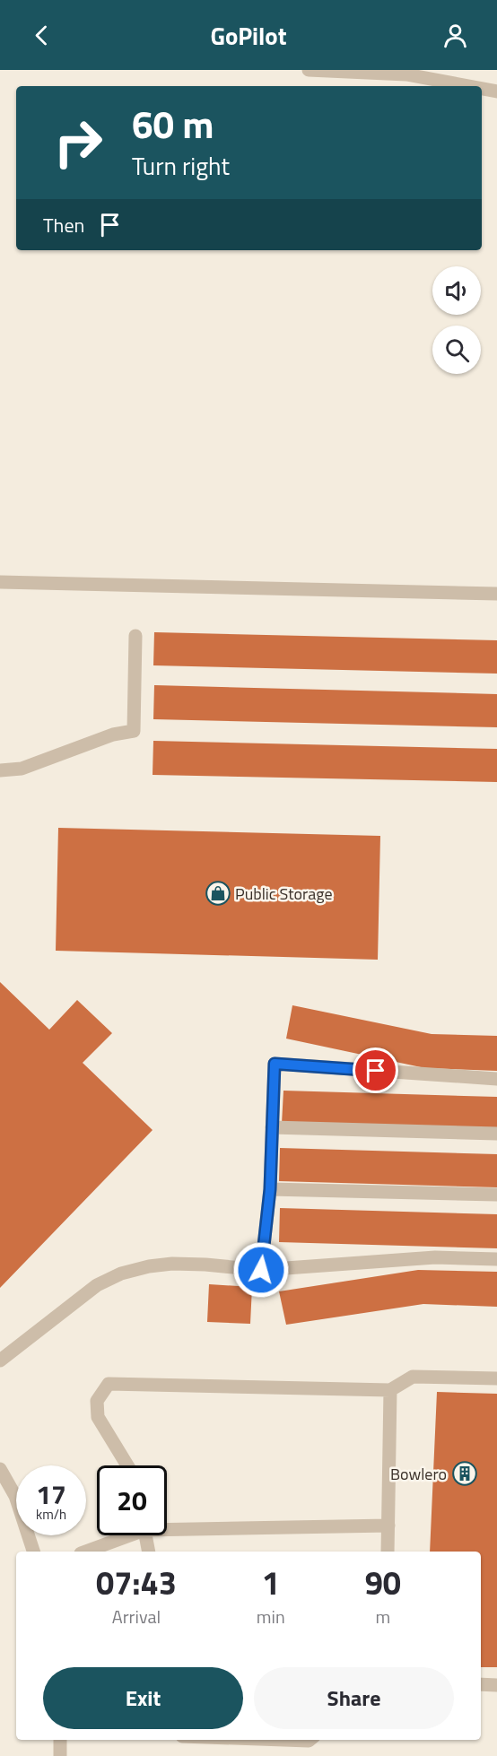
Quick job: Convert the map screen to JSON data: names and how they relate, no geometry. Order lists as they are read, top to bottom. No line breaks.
{"places":{"shop":["Public Storage"],"building":["Bowlero"]},"page":{"header":"GoPilot","turn":["60 m","Turn right"],"then":"Then","speed":"17 km/h","limit":"20","eta":["07:43","Arrival","1","min","90","m"],"buttons":["Exit","Share"]}}
